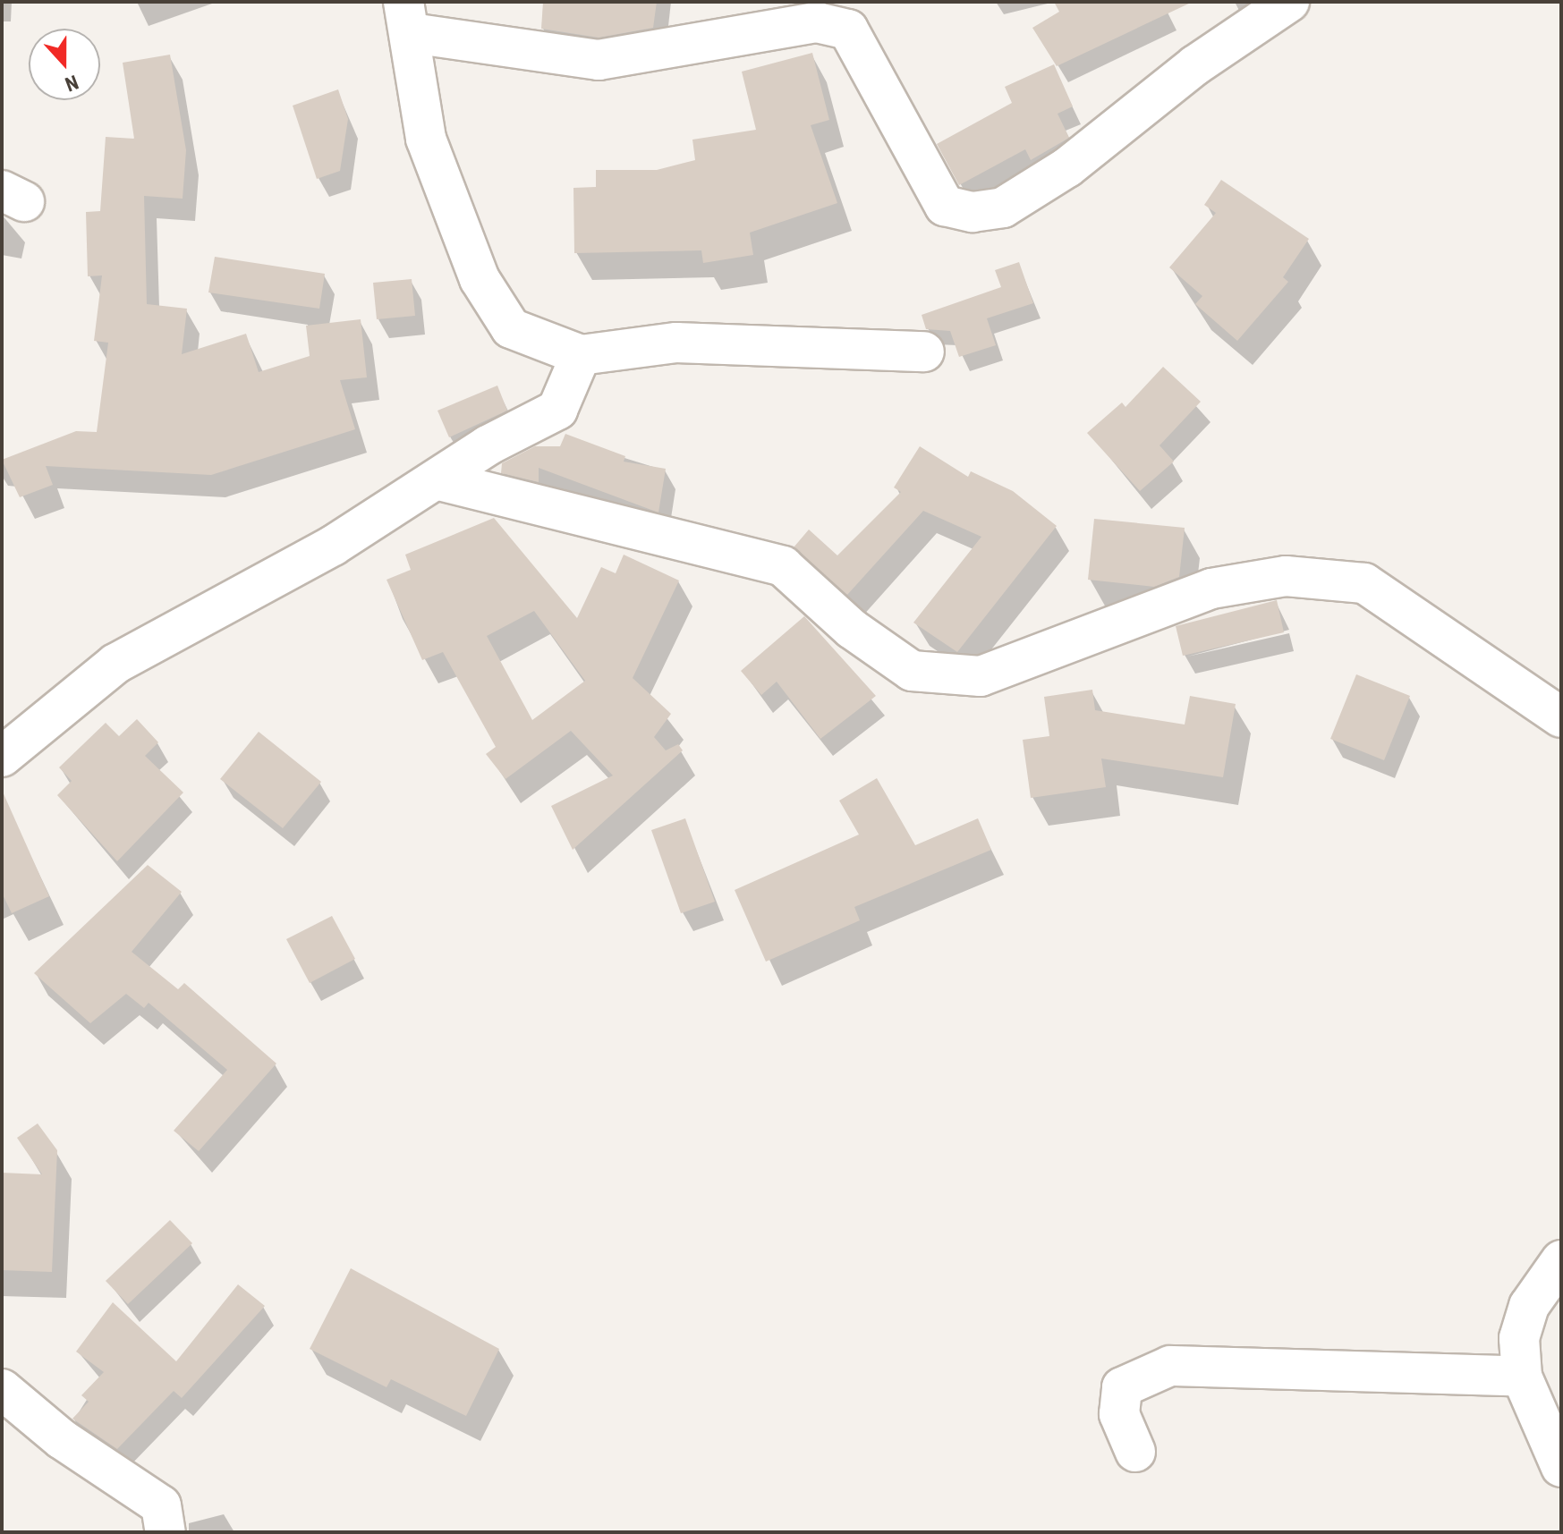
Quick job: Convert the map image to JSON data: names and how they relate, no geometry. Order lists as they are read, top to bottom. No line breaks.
{"north":"bottom"}
